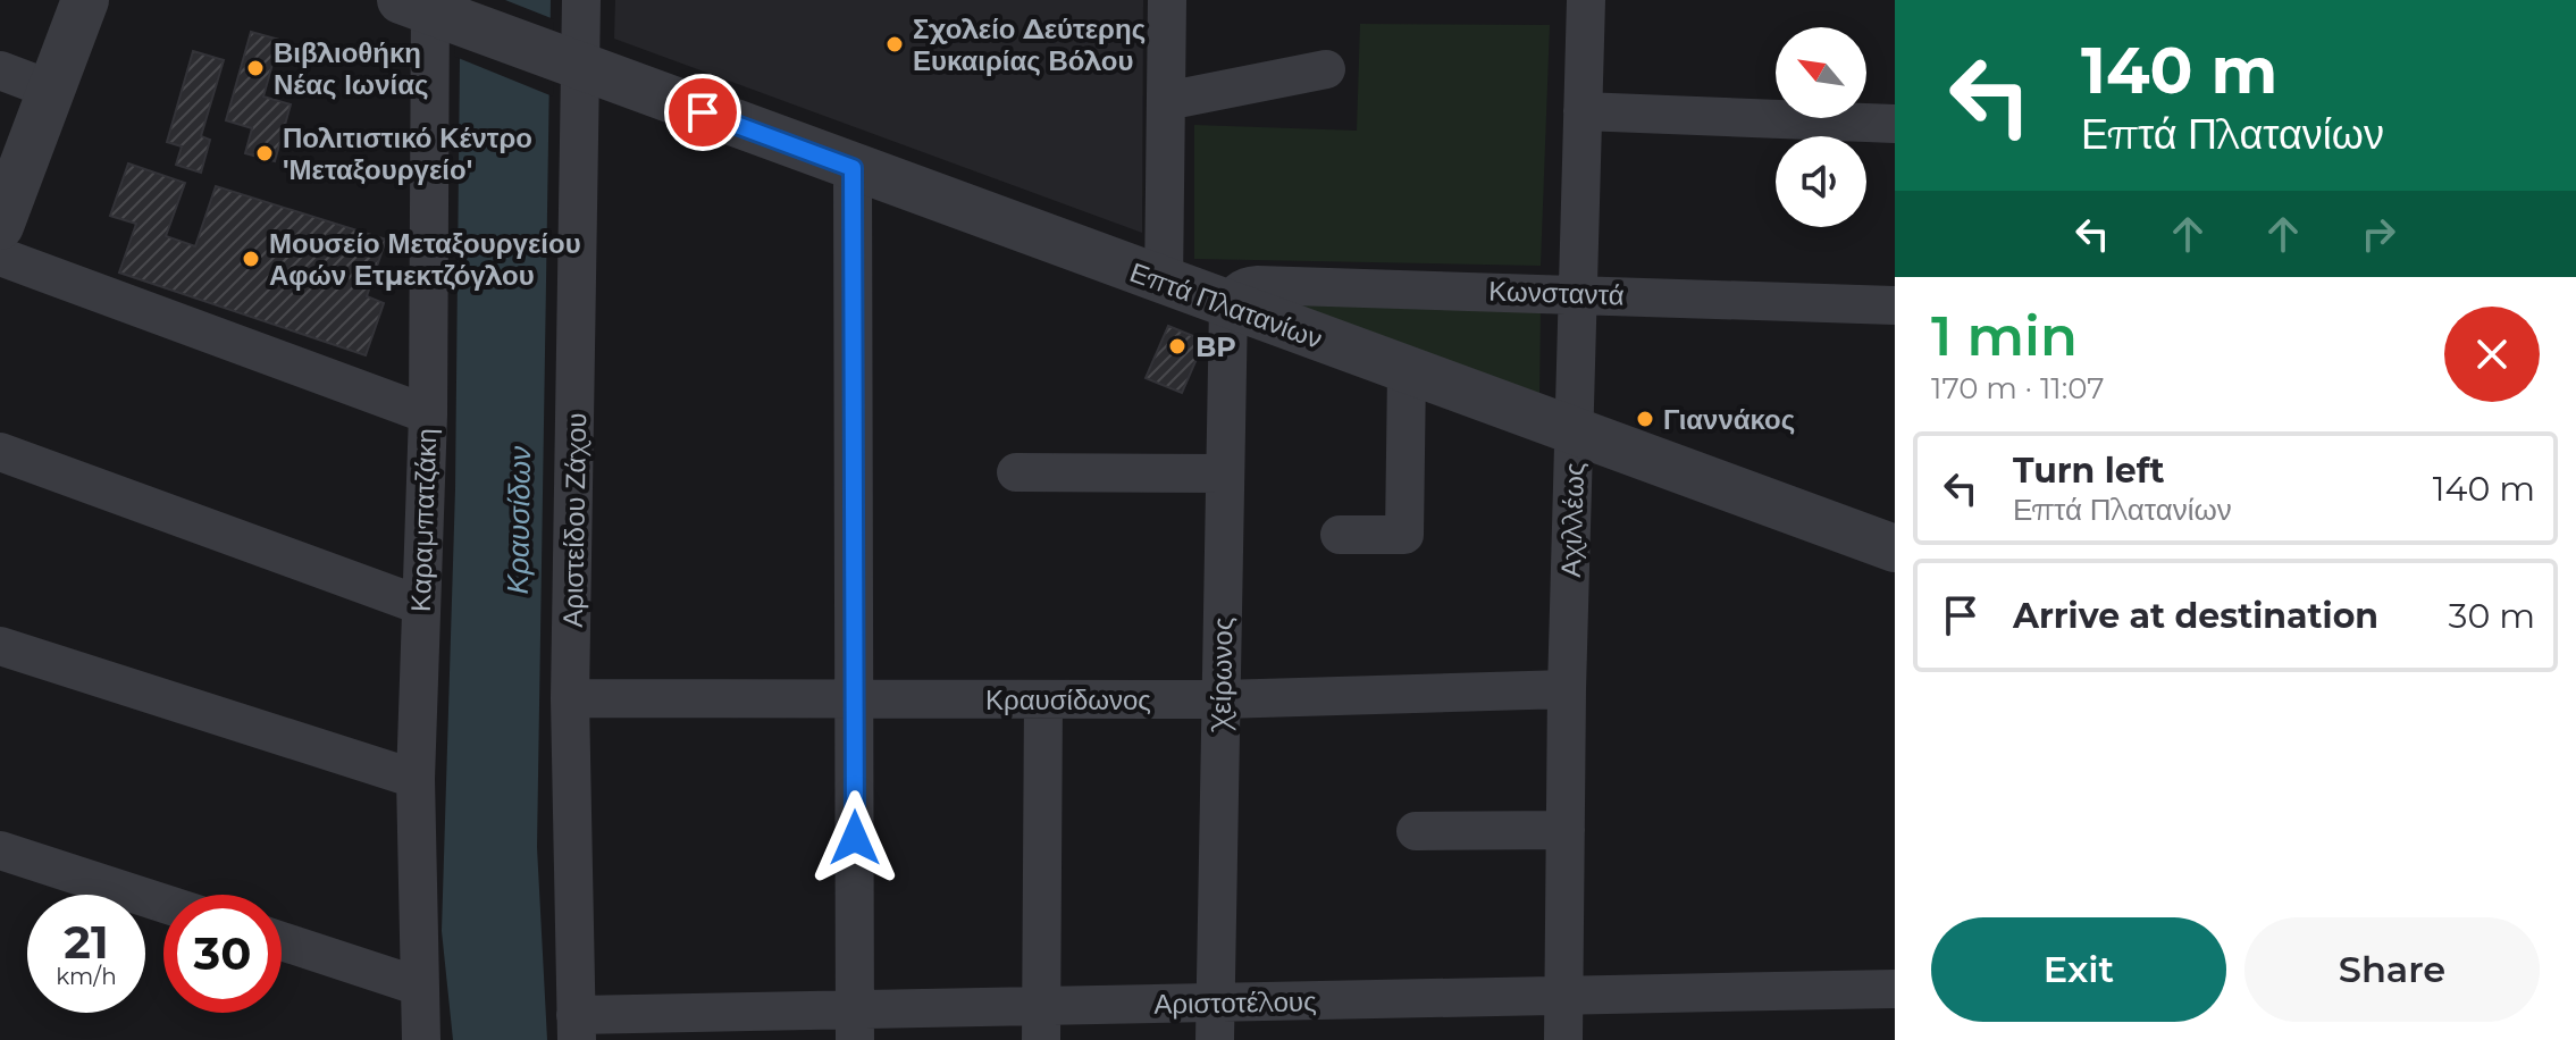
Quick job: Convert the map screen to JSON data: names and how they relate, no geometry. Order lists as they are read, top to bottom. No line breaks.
{"streets":{"street":["Κωνσταντά","Επτά Πλατανίων","Καραμπατζάκη","Αριστείδου Ζάχου","Αχιλλέως","Χείρωνος","Κραυσίδωνος","Αριστοτέλους"]},"crossings":[["Κωνσταντά","Επτά Πλατανίων"],["Κωνσταντά","Αχιλλέως"],["Κωνσταντά","Χείρωνος"],["Επτά Πλατανίων","Καραμπατζάκη"],["Επτά Πλατανίων","Αριστείδου Ζάχου"],["Επτά Πλατανίων","Αχιλλέως"],["Επτά Πλατανίων","Χείρωνος"],["Αριστείδου Ζάχου","Κραυσίδωνος"],["Αριστείδου Ζάχου","Αριστοτέλους"],["Αχιλλέως","Κραυσίδωνος"],["Αχιλλέως","Αριστοτέλους"],["Χείρωνος","Κραυσίδωνος"],["Χείρωνος","Αριστοτέλους"]],"water":["Κραυσίδων"],"places":["Σχολείο Δεύτερης Ευκαιρίας Βόλου","Βιβλιοθήκη Νέας Ιωνίας","Πολιτιστικό Κέντρο 'Μεταξουργείο'","Μουσείο Μεταξουργείου Αφών Ετμεκτζόγλου","BP","Γιαννάκος"],"north":"top left","page":{"turn":["140 m","Επτά Πλατανίων"],"heading":["1 min","170 m · 11:07"],"list":[{"name":"Turn left","note":"Επτά Πλατανίων","value":"140 m"},{"name":"Arrive at destination","value":"30 m"}],"speed":"21 km/h","limit":"30","buttons":["Exit","Share"]}}
